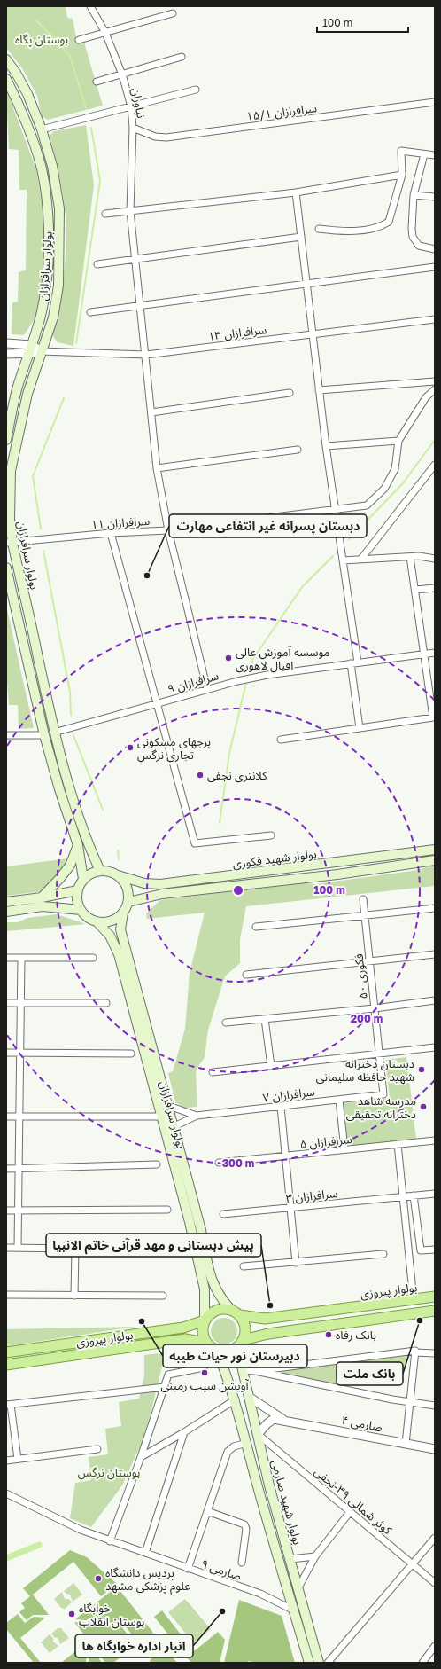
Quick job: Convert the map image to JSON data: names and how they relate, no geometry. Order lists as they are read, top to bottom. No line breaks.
{"streets":{"main road":["بولوار سرافرازان","بولوار شهید فکوری","بولوار پیروزی","بولوار شهید صارمی"],"street":["نیاوران","سرافرازان ۱۵/۱","سرافرازان ۱۳","سرافرازان ۱۱","سرافرازان ۹","فکوری ۵۰","سرافرازان ۷","سرافرازان ۵","سرافرازان ۳","صارمی ۴","کوثر شمالی ۳۹-نجفی","صارمی ۹"]},"crossings":[["نیاوران","سرافرازان ۱۵/۱"],["نیاوران","سرافرازان ۱۳"],["نیاوران","سرافرازان ۱۱"],["نیاوران","سرافرازان ۹"],["بولوار سرافرازان","سرافرازان ۱۳"],["بولوار سرافرازان","سرافرازان ۱۱"],["بولوار سرافرازان","سرافرازان ۹"],["بولوار سرافرازان","بولوار شهید فکوری"],["بولوار سرافرازان","بولوار پیروزی"],["بولوار سرافرازان","بولوار شهید صارمی"],["فکوری ۵۰","سرافرازان ۷"],["بولوار پیروزی","بولوار شهید صارمی"],["کوثر شمالی ۳۹-نجفی","بولوار شهید صارمی"],["بولوار شهید صارمی","صارمی ۹"]],"parks":["بوستان پگاه","بوستان نرگس"],"places":["دبستان پسرانه غیر انتفاعی مهارت","موسسه آموزش عالی اقبال لاهوری","برجهای مسکونی تجاری نرگس","کلانتری نجفی","دبستان دخترانه شهید حافظه سلیمانی","مدرسه شاهد دخترانه تحقیقی","پیش دبستانی و مهد قرآنی خاتم الانبیا","بانک ملت","دبیرستان نور حیات طیبه","بانک رفاه","آویشن سیب زمینی","پردیس دانشگاه علوم پزشکی مشهد","انبار اداره خوابگاه ها","خوابگاه بوستان انقلاب"],"scale_bar":"100 m","rings":["100 m","200 m","300 m"]}
